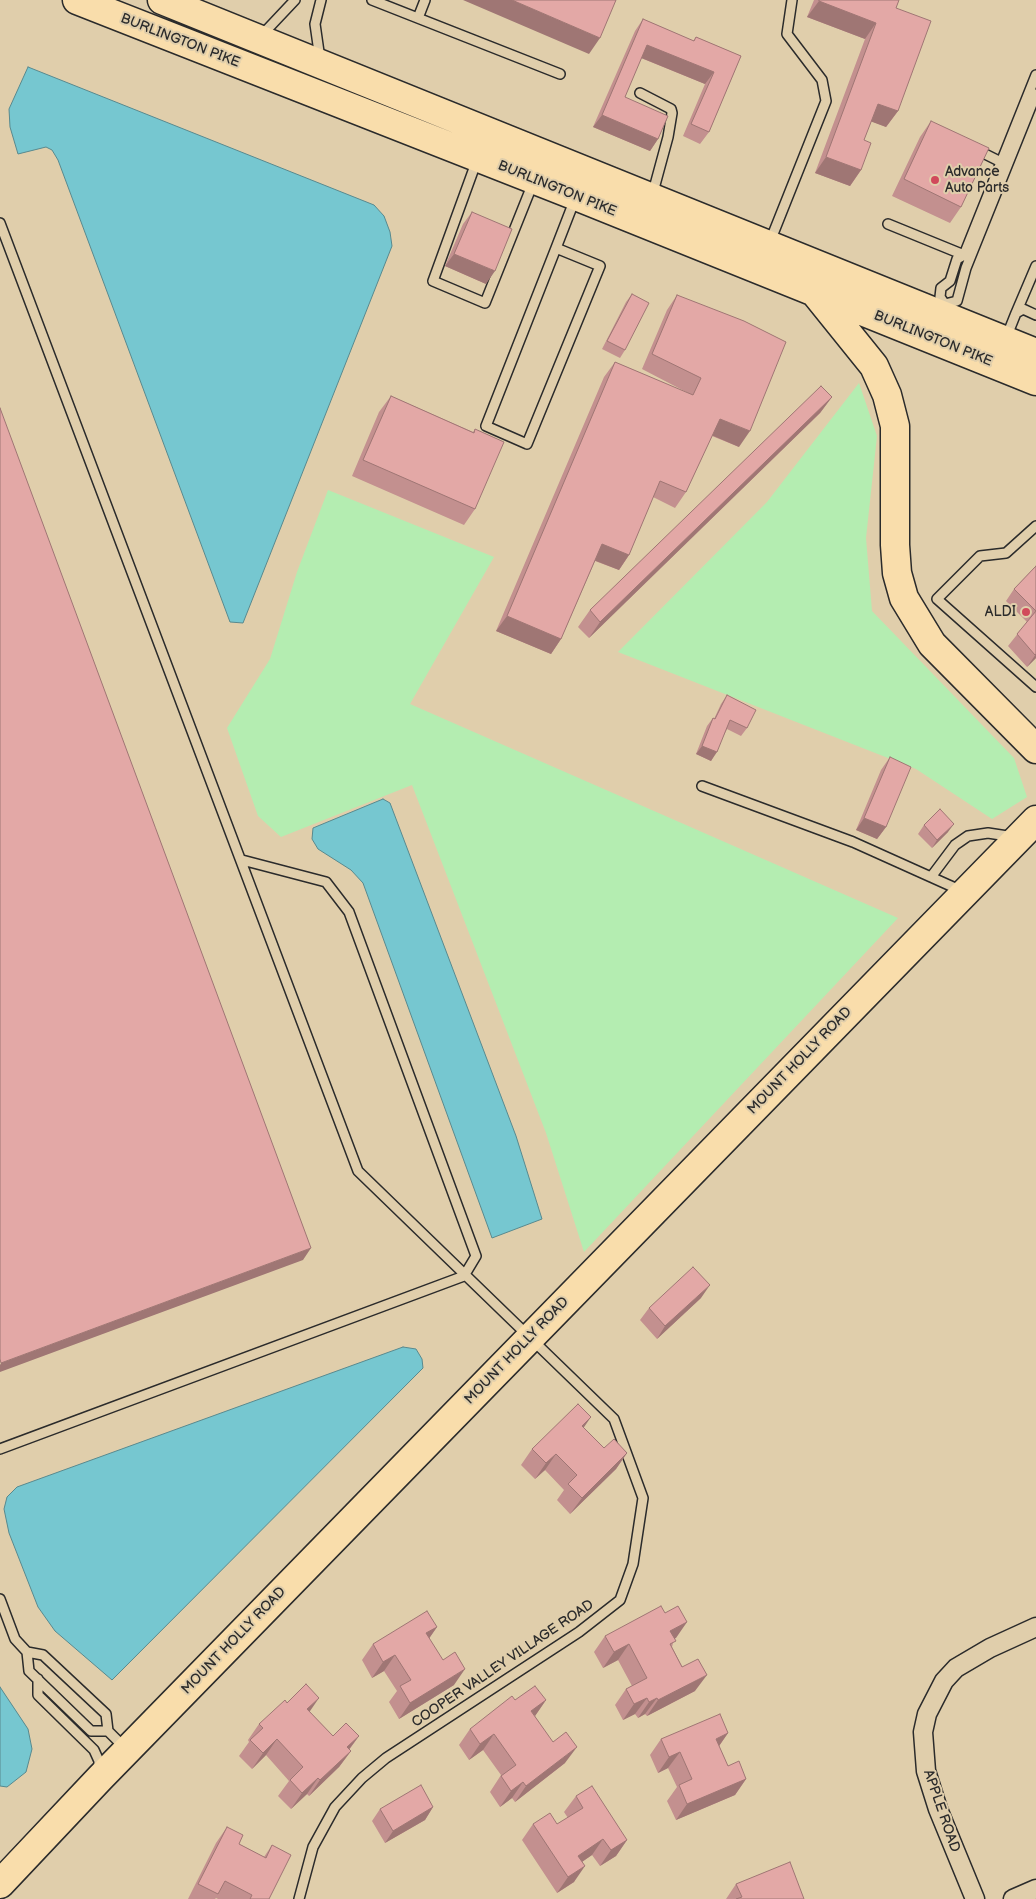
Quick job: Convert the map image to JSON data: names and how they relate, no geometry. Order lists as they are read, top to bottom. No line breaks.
{"streets":{"main road":["BURLINGTON PIKE","MOUNT HOLLY ROAD"],"street":["APPLE ROAD"],"lane":["COOPER VALLEY VILLAGE ROAD"]},"crossings":[["MOUNT HOLLY ROAD","COOPER VALLEY VILLAGE ROAD"]],"places":["Advance Auto Parts","ALDI"]}
